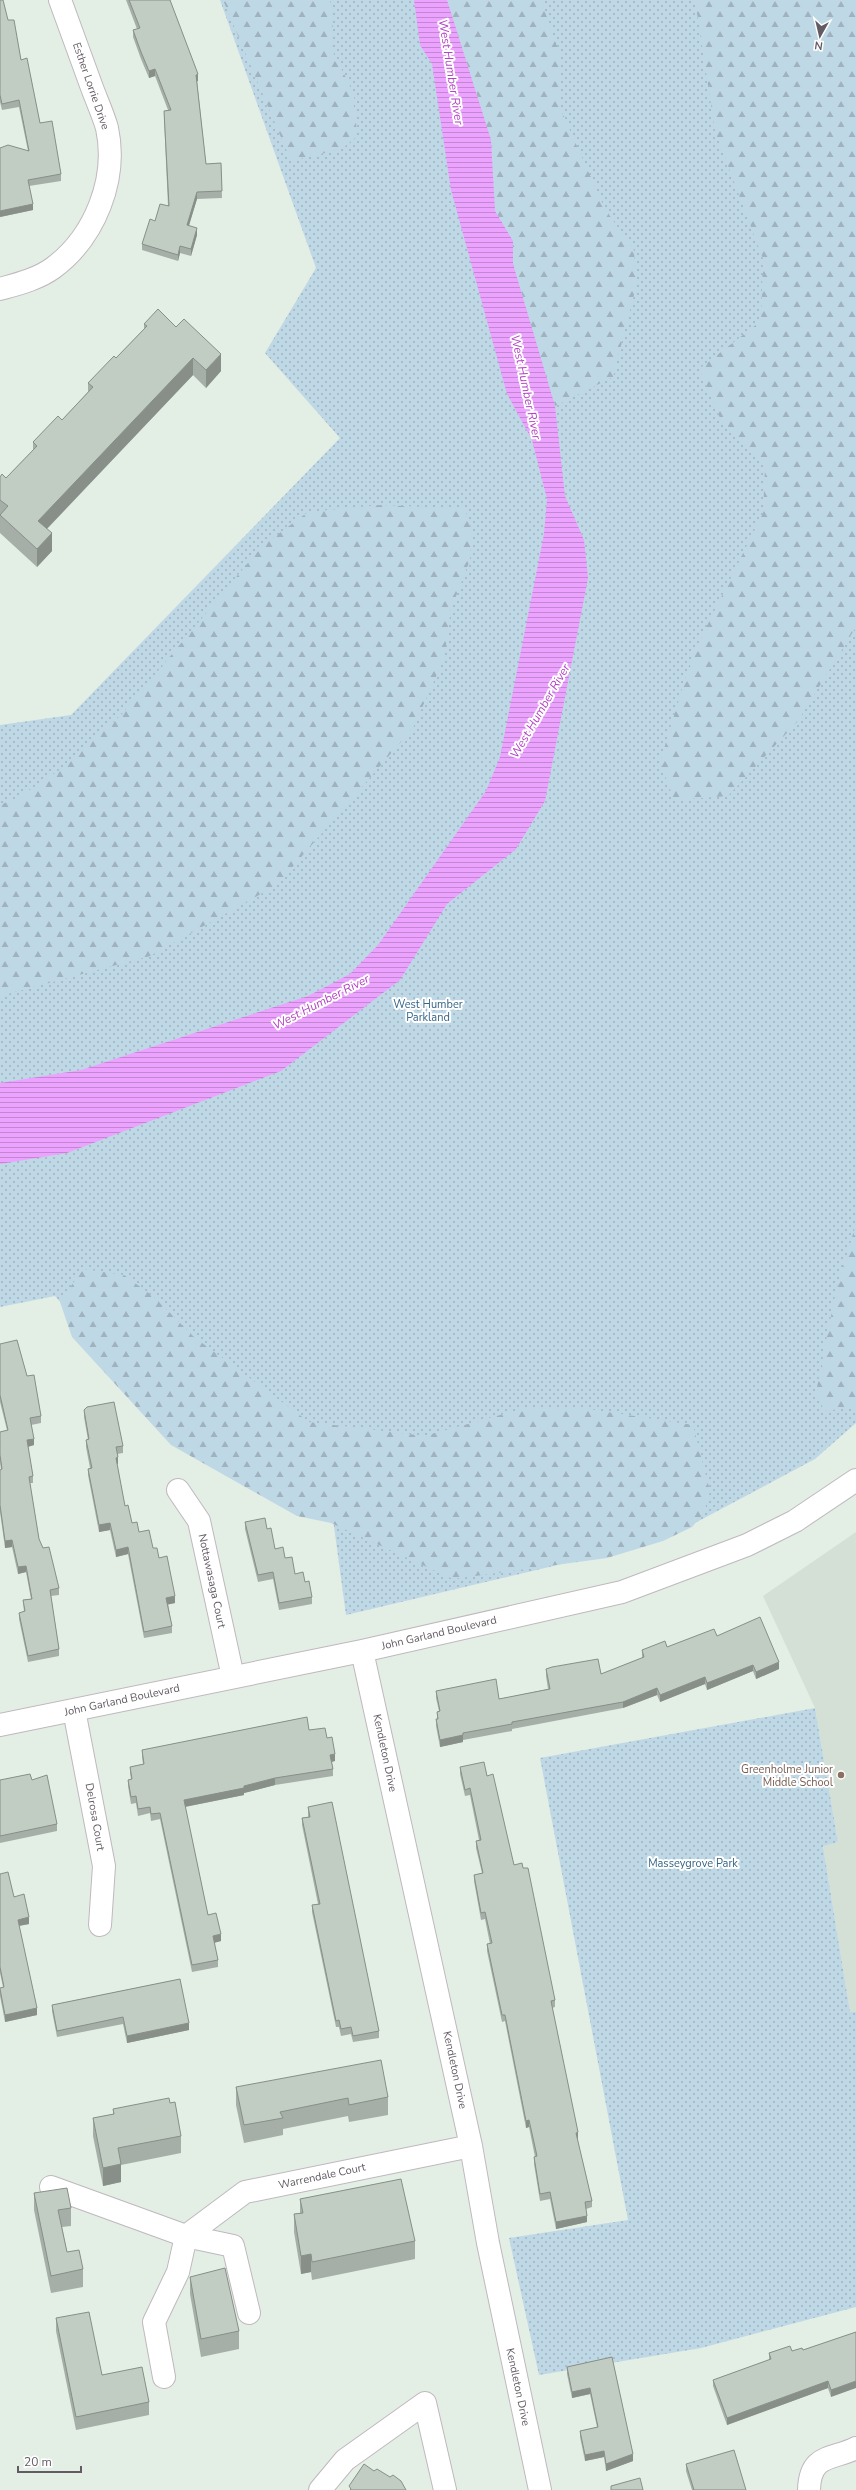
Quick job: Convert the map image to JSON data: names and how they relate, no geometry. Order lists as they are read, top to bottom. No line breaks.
{"streets":{"street":["Esther Lorrie Drive","Nottawasaga Court","John Garland Boulevard","Kendleton Drive","Delrosa Court","Warrendale Court"]},"crossings":[["Nottawasaga Court","John Garland Boulevard"],["John Garland Boulevard","Kendleton Drive"],["John Garland Boulevard","Delrosa Court"],["Kendleton Drive","Warrendale Court"]],"water":["West Humber River"],"parks":["West Humber Parkland","Masseygrove Park"],"places":["Greenholme Junior Middle School"],"scale_bar":"20 m","north":"bottom"}
